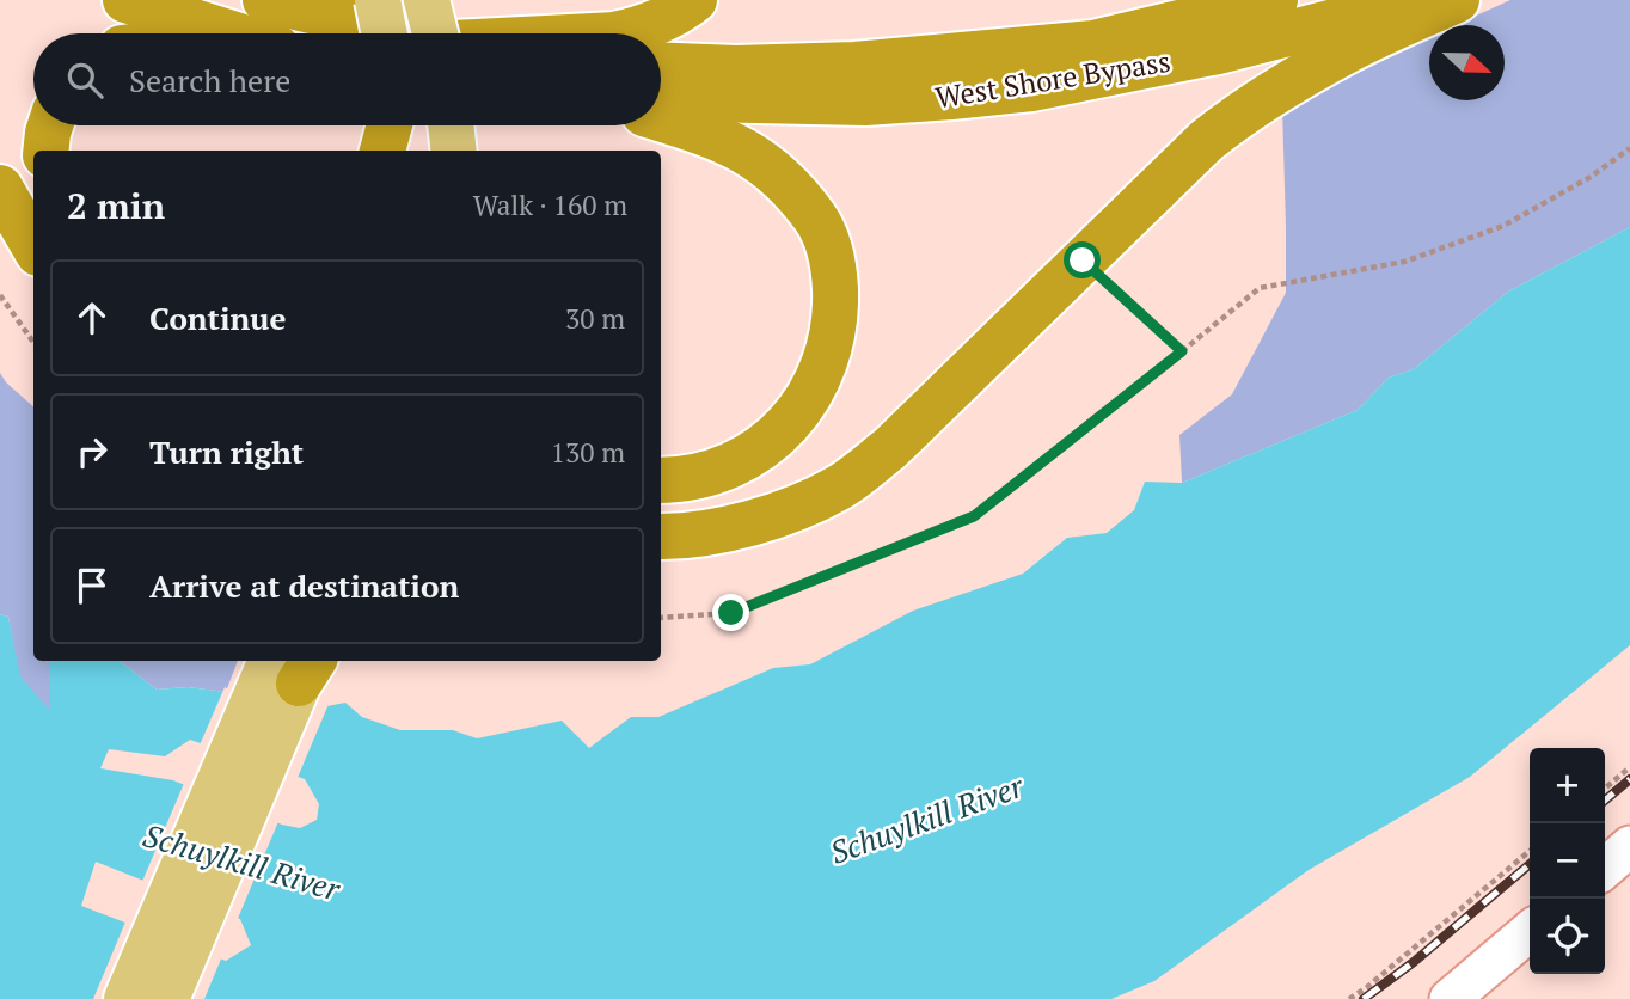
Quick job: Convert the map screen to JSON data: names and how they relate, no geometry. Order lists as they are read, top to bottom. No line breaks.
{"streets":{"highway":["West Shore Bypass"]},"water":["Schuylkill River"],"north":"right","page":{"search":"Search here","heading":["2 min","Walk · 160 m"],"list":[["Continue","30 m"],["Turn right","130 m"],"Arrive at destination"],"map_buttons":["+","−"]}}
